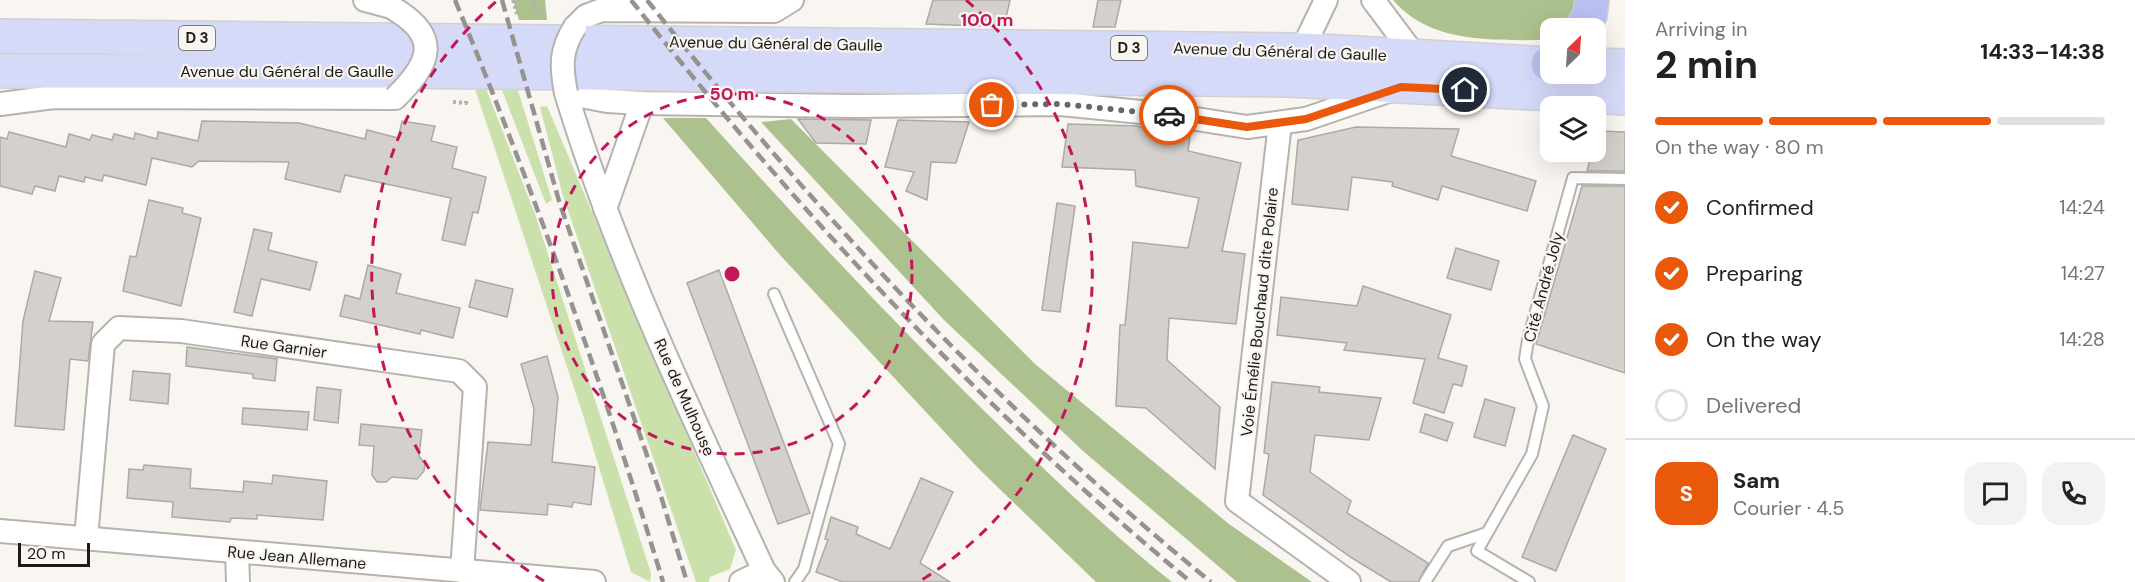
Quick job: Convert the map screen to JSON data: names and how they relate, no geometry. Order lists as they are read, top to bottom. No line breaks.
{"streets":{"main road":["D 3","Avenue du Général de Gaulle"],"street":["Voie Émélie Bouchaud dite Polaire","Rue Garnier","Rue de Mulhouse","Rue Jean Allemane"],"lane":["Cité André Joly"]},"crossings":[["Avenue du Général de Gaulle","Voie Émélie Bouchaud dite Polaire"],["Avenue du Général de Gaulle","Rue de Mulhouse"],["Rue Garnier","Rue Jean Allemane"]],"scale_bar":"20 m","north":"top right","page":{"heading":["2 min","Arriving in","14:33–14:38"],"panel":["Sam","Courier · 4.5"],"bar":"On the way · 80 m","list":[["Confirmed","14:24"],["Preparing","14:27"],["On the way","14:28"],"Delivered"],"round":"S","scale":"20 m"},"rings":["100 m","50 m"]}
